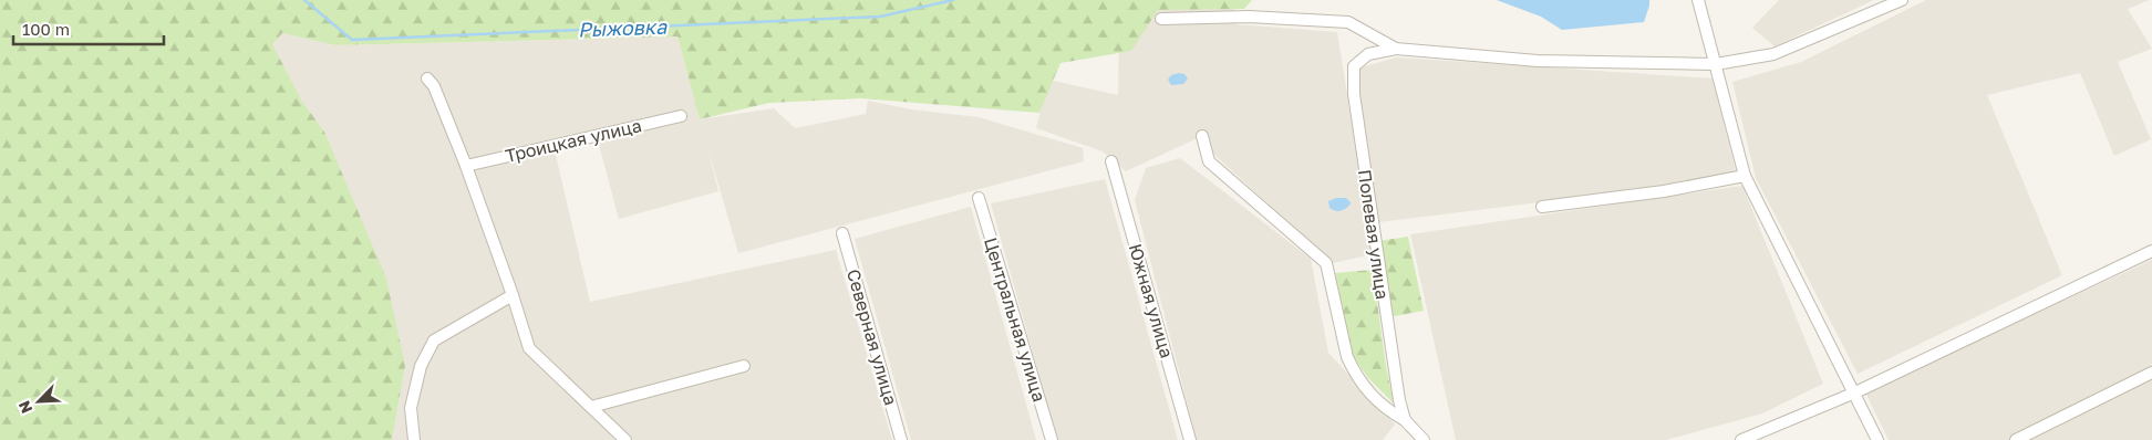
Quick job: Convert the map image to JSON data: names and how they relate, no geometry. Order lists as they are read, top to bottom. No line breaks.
{"streets":{"street":["Троицкая улица","Полевая улица","Южная улица","Центральная улица","Северная улица"]},"water":["Рыжовка"],"scale_bar":"100 m","north":"bottom left"}
